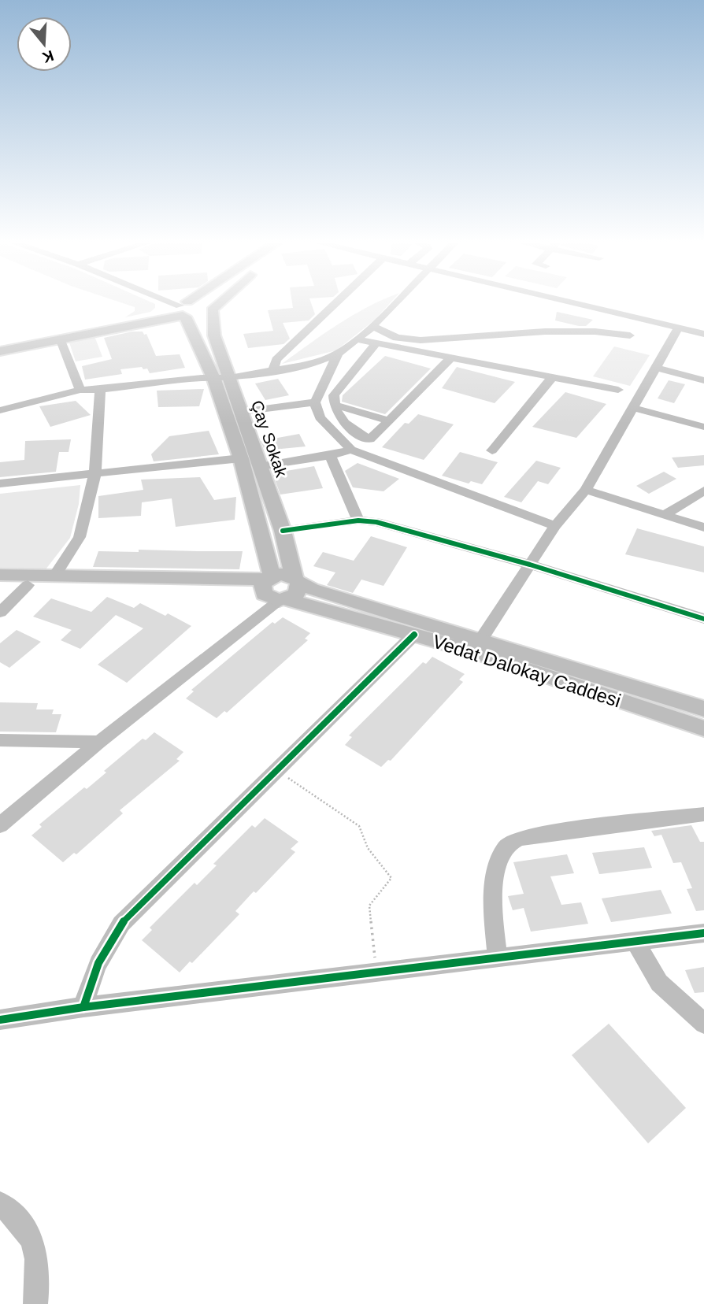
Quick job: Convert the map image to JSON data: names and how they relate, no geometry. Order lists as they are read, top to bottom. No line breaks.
{"streets":{"main road":["Çay Sokak","Vedat Dalokay Caddesi"]},"crossings":[["Çay Sokak","Vedat Dalokay Caddesi"]],"north":"bottom"}
